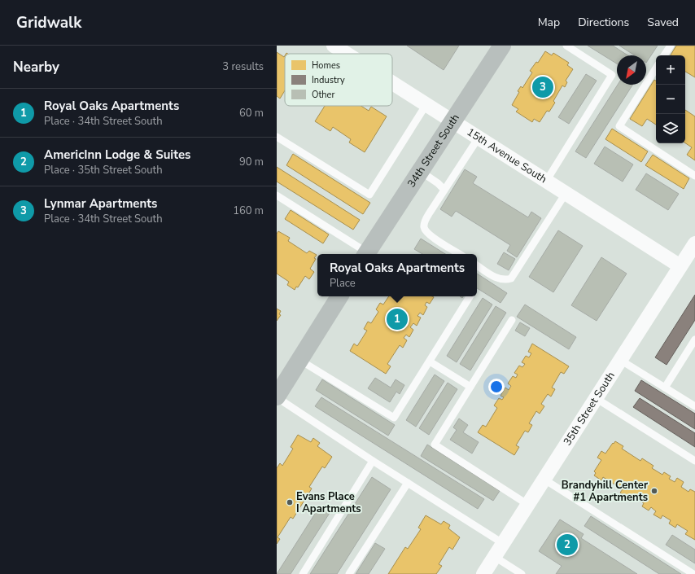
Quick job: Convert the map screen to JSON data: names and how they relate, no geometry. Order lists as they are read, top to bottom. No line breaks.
{"streets":{"street":["34th Street South","15th Avenue South","35th Street South"]},"crossings":[["34th Street South","15th Avenue South"],["15th Avenue South","35th Street South"]],"places":["Brandyhill Center #1 Apartments","Evans Place I Apartments"],"legend":["Homes","Industry","Other"],"north":"bottom left","page":{"header":"Gridwalk","nav":["Map","Directions","Saved"],"heading":["Nearby","3 results"],"map_buttons":["+","−"],"pins":["3","1","2"],"list":[{"mark":"1","name":"Royal Oaks Apartments","note":"Place · 34th Street South","value":"60 m"},{"mark":"2","name":"AmericInn Lodge & Suites","note":"Place · 35th Street South","value":"90 m"},{"mark":"3","name":"Lynmar Apartments","note":"Place · 34th Street South","value":"160 m"}],"popup":["Royal Oaks Apartments","Place"]}}
